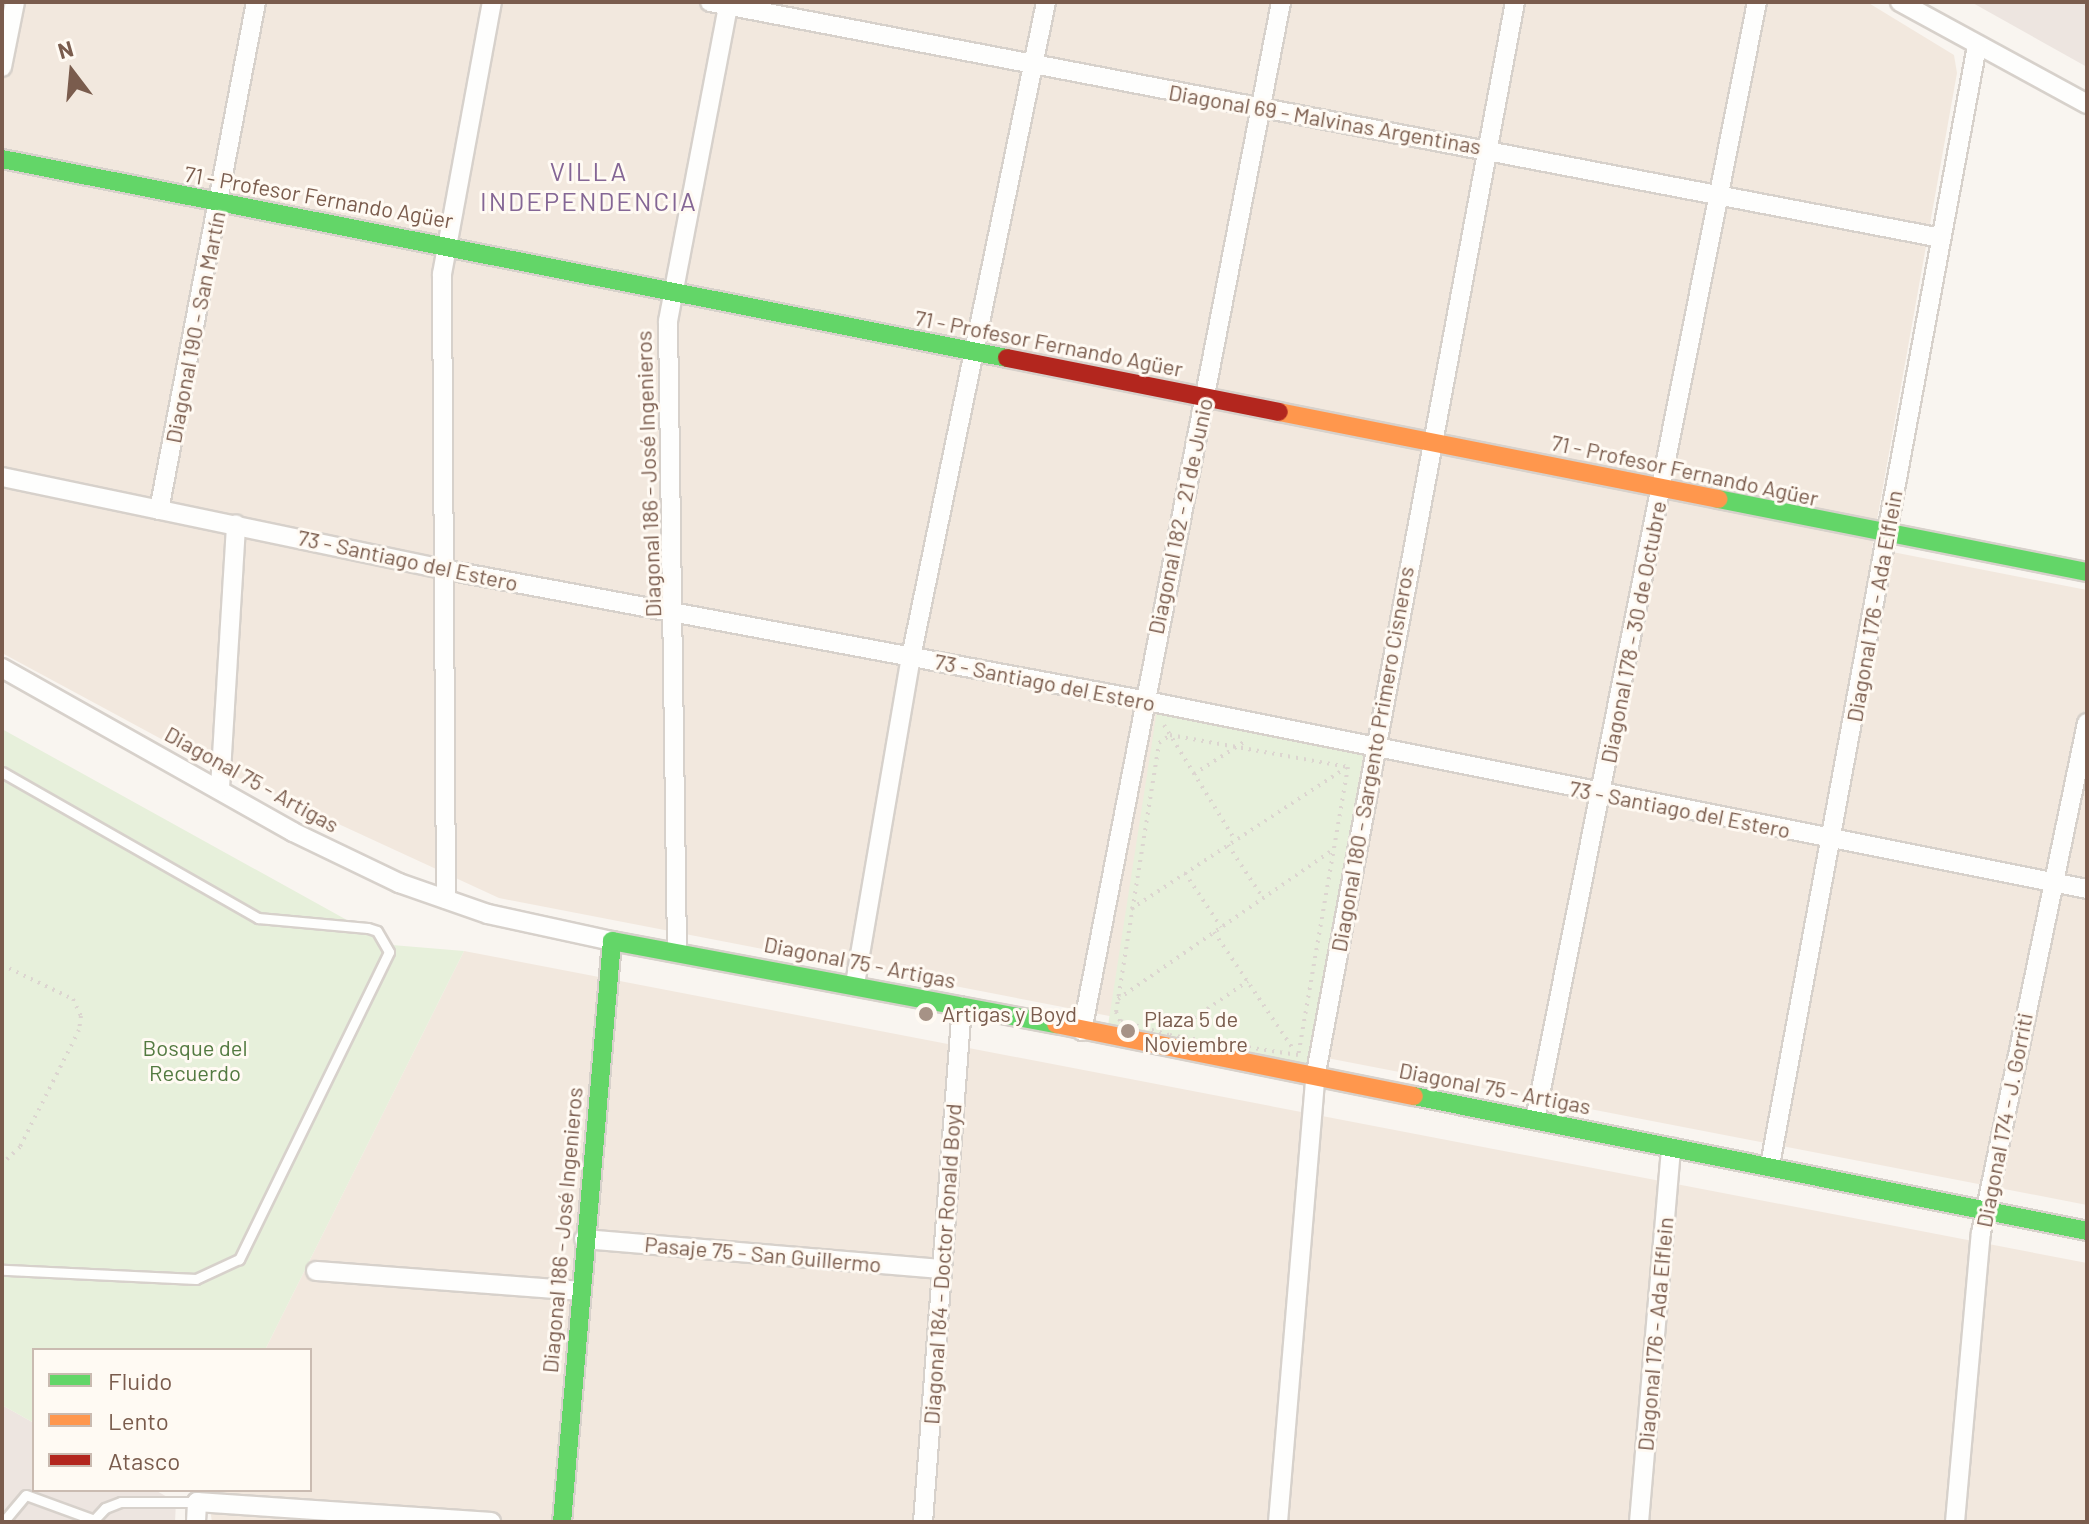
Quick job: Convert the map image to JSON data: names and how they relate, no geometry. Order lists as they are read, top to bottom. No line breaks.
{"streets":{"street":["Diagonal 69 - Malvinas Argentinas","71 - Profesor Fernando Agüer","Diagonal 190 - San Martín","Diagonal 186 - José Ingenieros","Diagonal 182 - 21 de Junio","73 - Santiago del Estero","Diagonal 176 - Ada Elflein","Diagonal 178 - 30 de Octubre","Diagonal 180 - Sargento Primero Cisneros","Diagonal 75 - Artigas","Diagonal 174 - J. Gorriti","Pasaje 75 - San Guillermo","Diagonal 184 - Doctor Ronald Boyd"]},"crossings":[["Diagonal 69 - Malvinas Argentinas","Diagonal 186 - José Ingenieros"],["Diagonal 69 - Malvinas Argentinas","Diagonal 182 - 21 de Junio"],["Diagonal 69 - Malvinas Argentinas","Diagonal 176 - Ada Elflein"],["Diagonal 69 - Malvinas Argentinas","Diagonal 178 - 30 de Octubre"],["Diagonal 69 - Malvinas Argentinas","Diagonal 180 - Sargento Primero Cisneros"],["71 - Profesor Fernando Agüer","Diagonal 190 - San Martín"],["71 - Profesor Fernando Agüer","Diagonal 186 - José Ingenieros"],["71 - Profesor Fernando Agüer","Diagonal 182 - 21 de Junio"],["71 - Profesor Fernando Agüer","Diagonal 176 - Ada Elflein"],["71 - Profesor Fernando Agüer","Diagonal 178 - 30 de Octubre"],["71 - Profesor Fernando Agüer","Diagonal 180 - Sargento Primero Cisneros"],["Diagonal 190 - San Martín","73 - Santiago del Estero"],["Diagonal 186 - José Ingenieros","73 - Santiago del Estero"],["Diagonal 186 - José Ingenieros","Diagonal 75 - Artigas"],["Diagonal 186 - José Ingenieros","Pasaje 75 - San Guillermo"],["Diagonal 182 - 21 de Junio","73 - Santiago del Estero"],["Diagonal 182 - 21 de Junio","Diagonal 75 - Artigas"],["73 - Santiago del Estero","Diagonal 176 - Ada Elflein"],["73 - Santiago del Estero","Diagonal 178 - 30 de Octubre"],["73 - Santiago del Estero","Diagonal 180 - Sargento Primero Cisneros"],["73 - Santiago del Estero","Diagonal 174 - J. Gorriti"],["Diagonal 176 - Ada Elflein","Diagonal 75 - Artigas"],["Diagonal 178 - 30 de Octubre","Diagonal 75 - Artigas"],["Diagonal 180 - Sargento Primero Cisneros","Diagonal 75 - Artigas"],["Diagonal 75 - Artigas","Diagonal 174 - J. Gorriti"],["Diagonal 75 - Artigas","Diagonal 184 - Doctor Ronald Boyd"],["Pasaje 75 - San Guillermo","Diagonal 184 - Doctor Ronald Boyd"]],"districts":["VILLA INDEPENDENCIA"],"parks":["Bosque del Recuerdo"],"places":["Artigas y Boyd","Plaza 5 de Noviembre"],"legend":["Fluido","Lento","Atasco"],"north":"top"}
